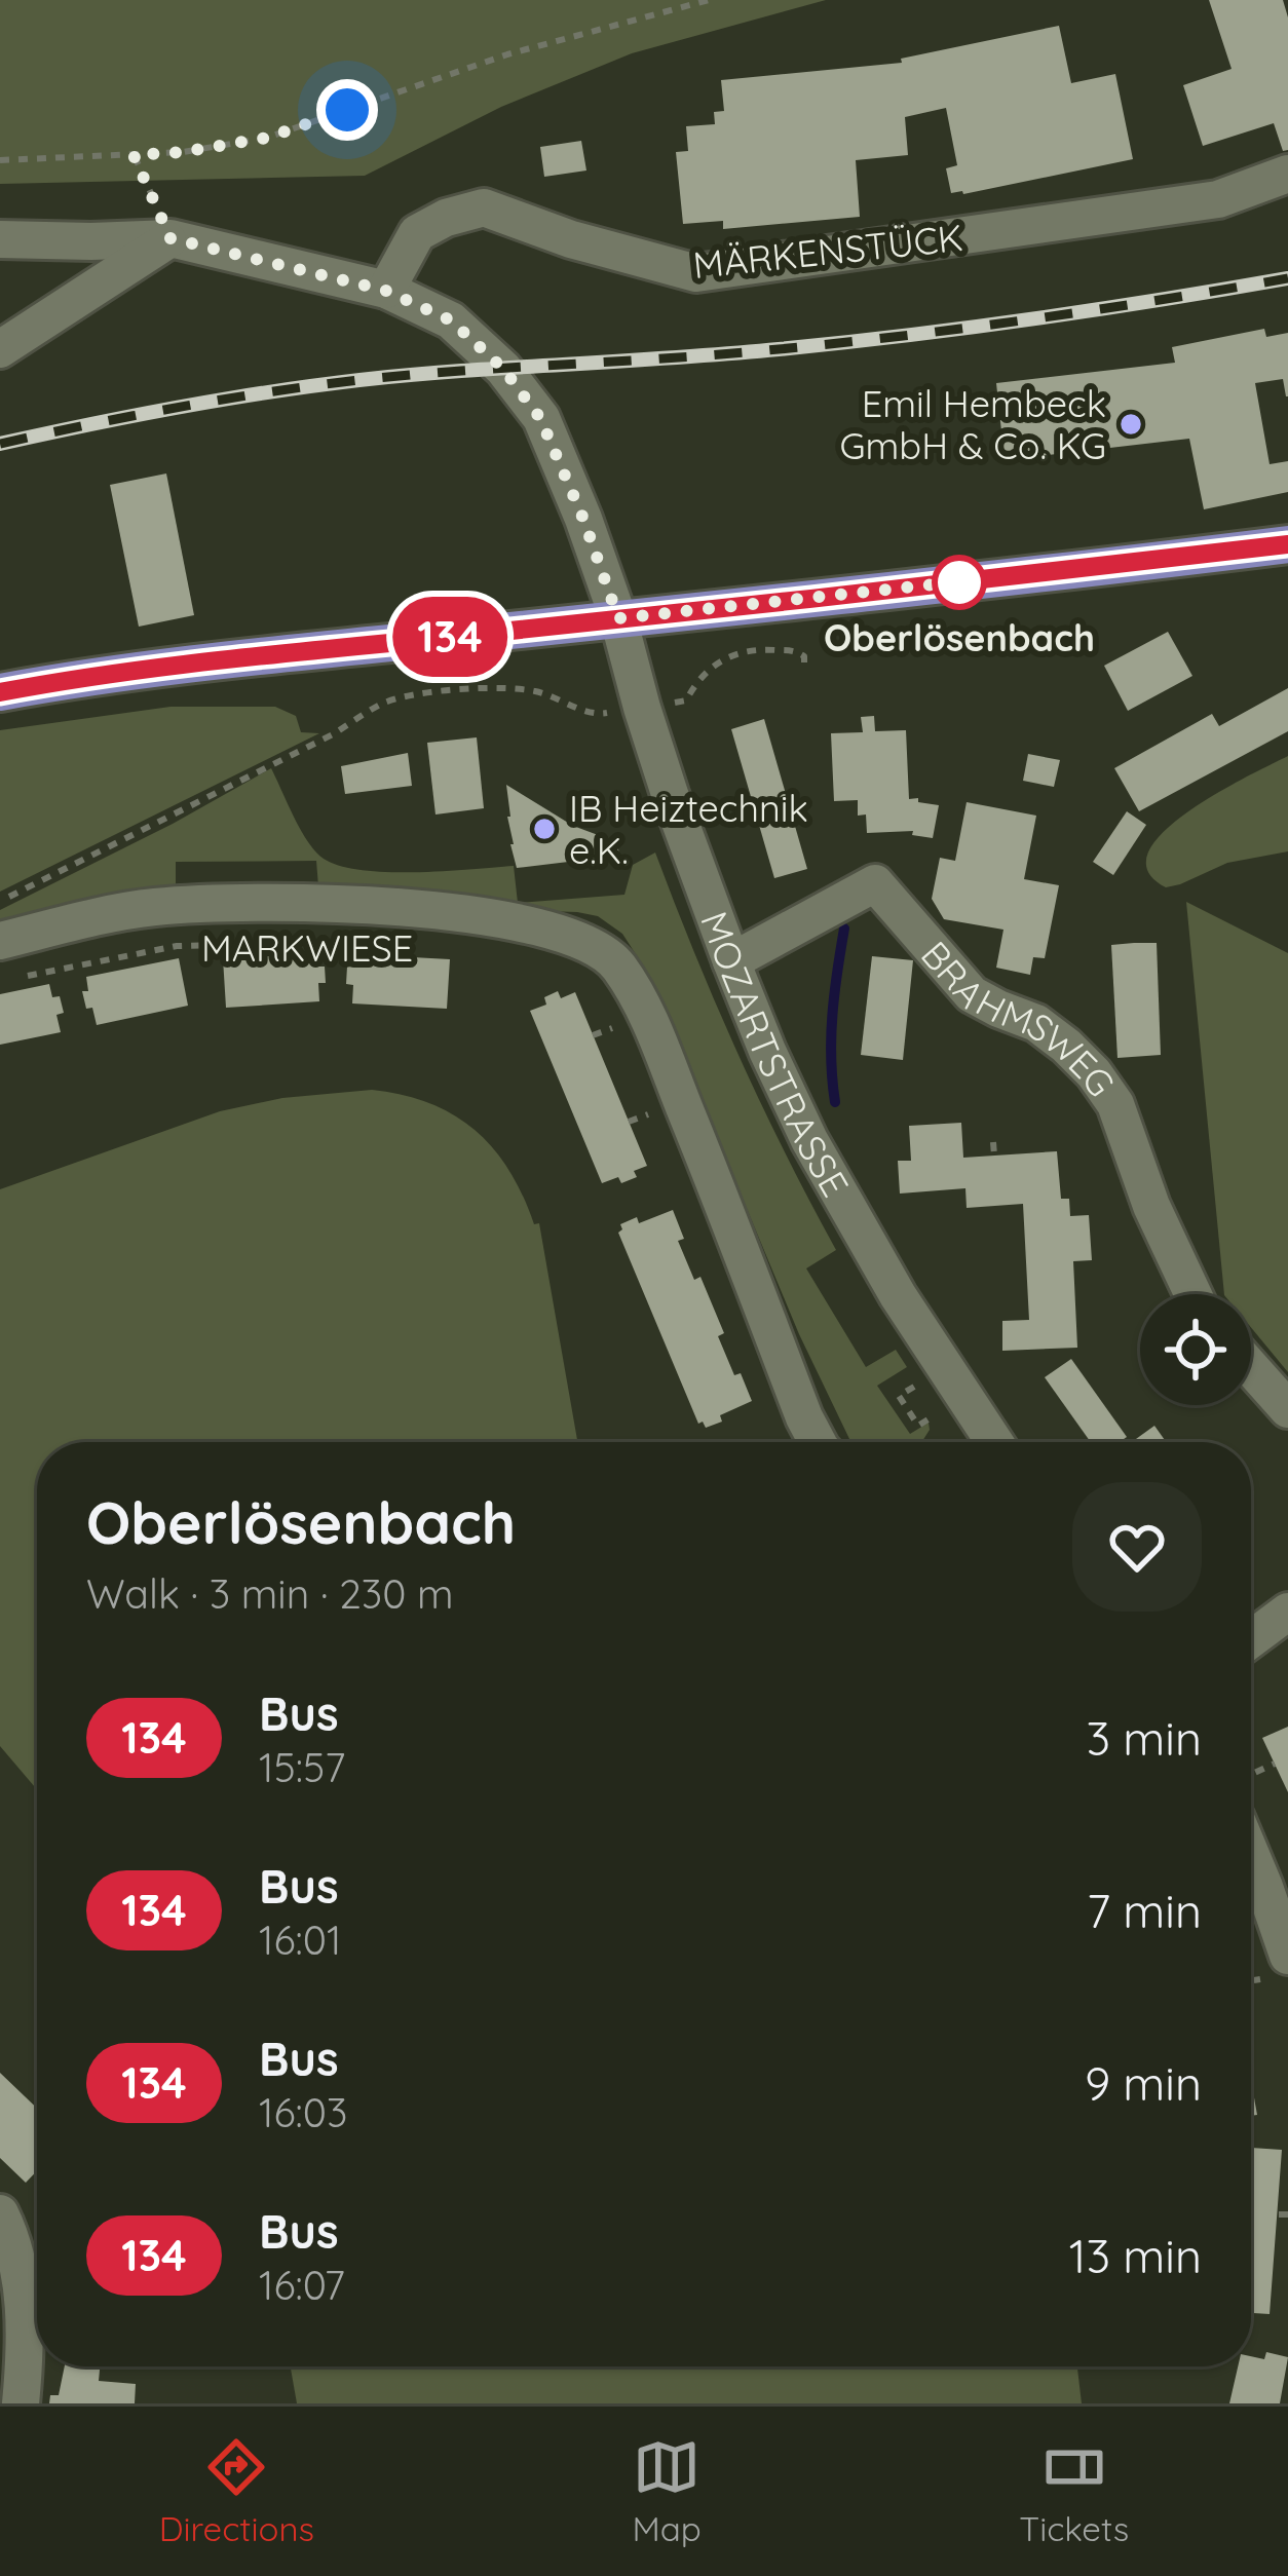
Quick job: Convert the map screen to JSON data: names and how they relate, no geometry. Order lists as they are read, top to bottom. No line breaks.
{"streets":{"street":["MÄRKENSTÜCK","MARKWIESE","BRAHMSWEG","MOZARTSTRASSE"]},"crossings":[["BRAHMSWEG","MOZARTSTRASSE"]],"places":["Emil Hembeck GmbH & Co. KG","Oberlösenbach","IB Heiztechnik e.K."],"lines":["bus line 134"],"page":{"on_map":"134","heading":["Oberlösenbach","Walk · 3 min · 230 m"],"list":[{"mark":"134","name":"Bus","note":"15:57","value":"3 min"},{"mark":"134","name":"Bus","note":"16:01","value":"7 min"},{"mark":"134","name":"Bus","note":"16:03","value":"9 min"},{"mark":"134","name":"Bus","note":"16:07","value":"13 min"}],"tabs":["Directions","Map","Tickets"]}}
